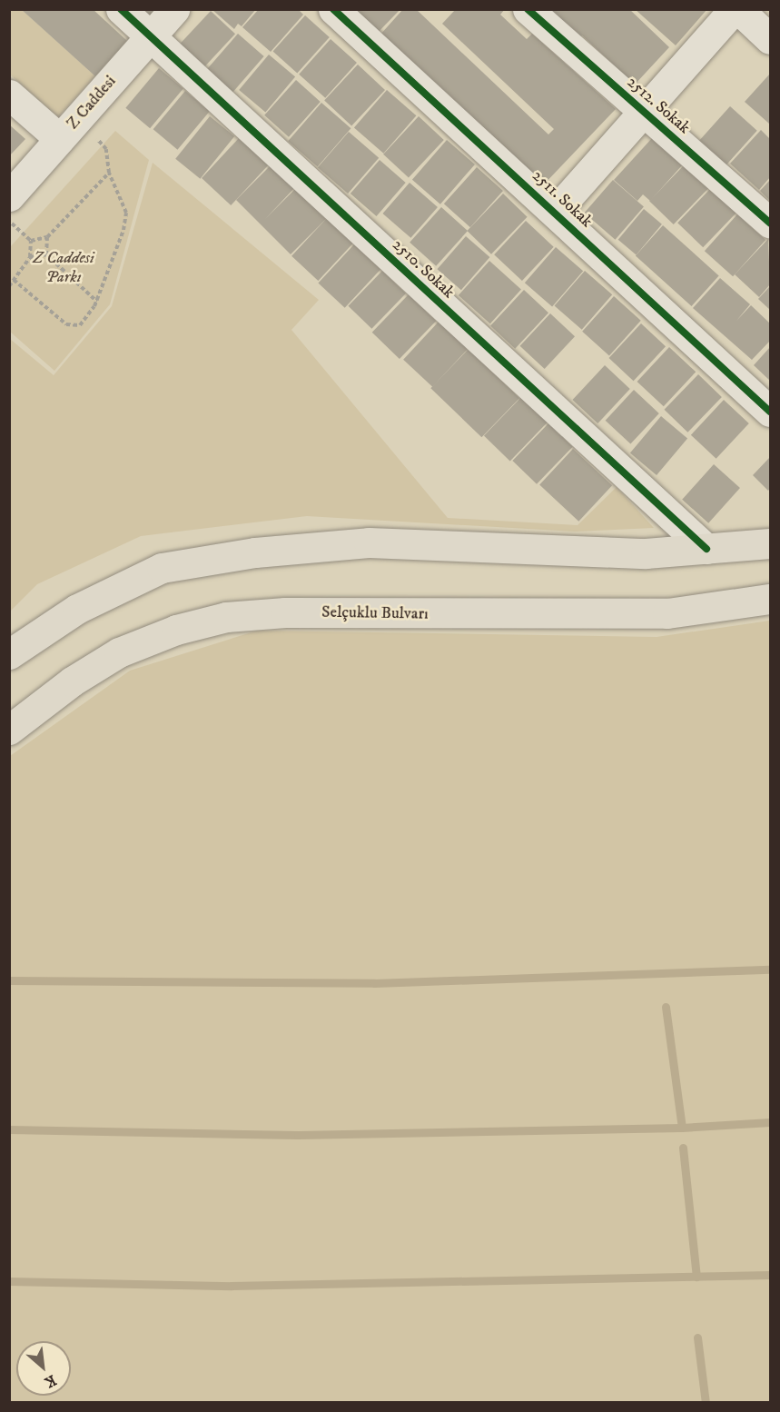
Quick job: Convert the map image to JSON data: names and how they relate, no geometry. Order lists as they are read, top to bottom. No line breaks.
{"streets":{"main road":["Selçuklu Bulvarı"],"street":["Z Caddesi","2512. Sokak","2511. Sokak","2510. Sokak"]},"crossings":[["Z Caddesi","2510. Sokak"]],"parks":["Z Caddesi Parkı"],"north":"bottom right"}
